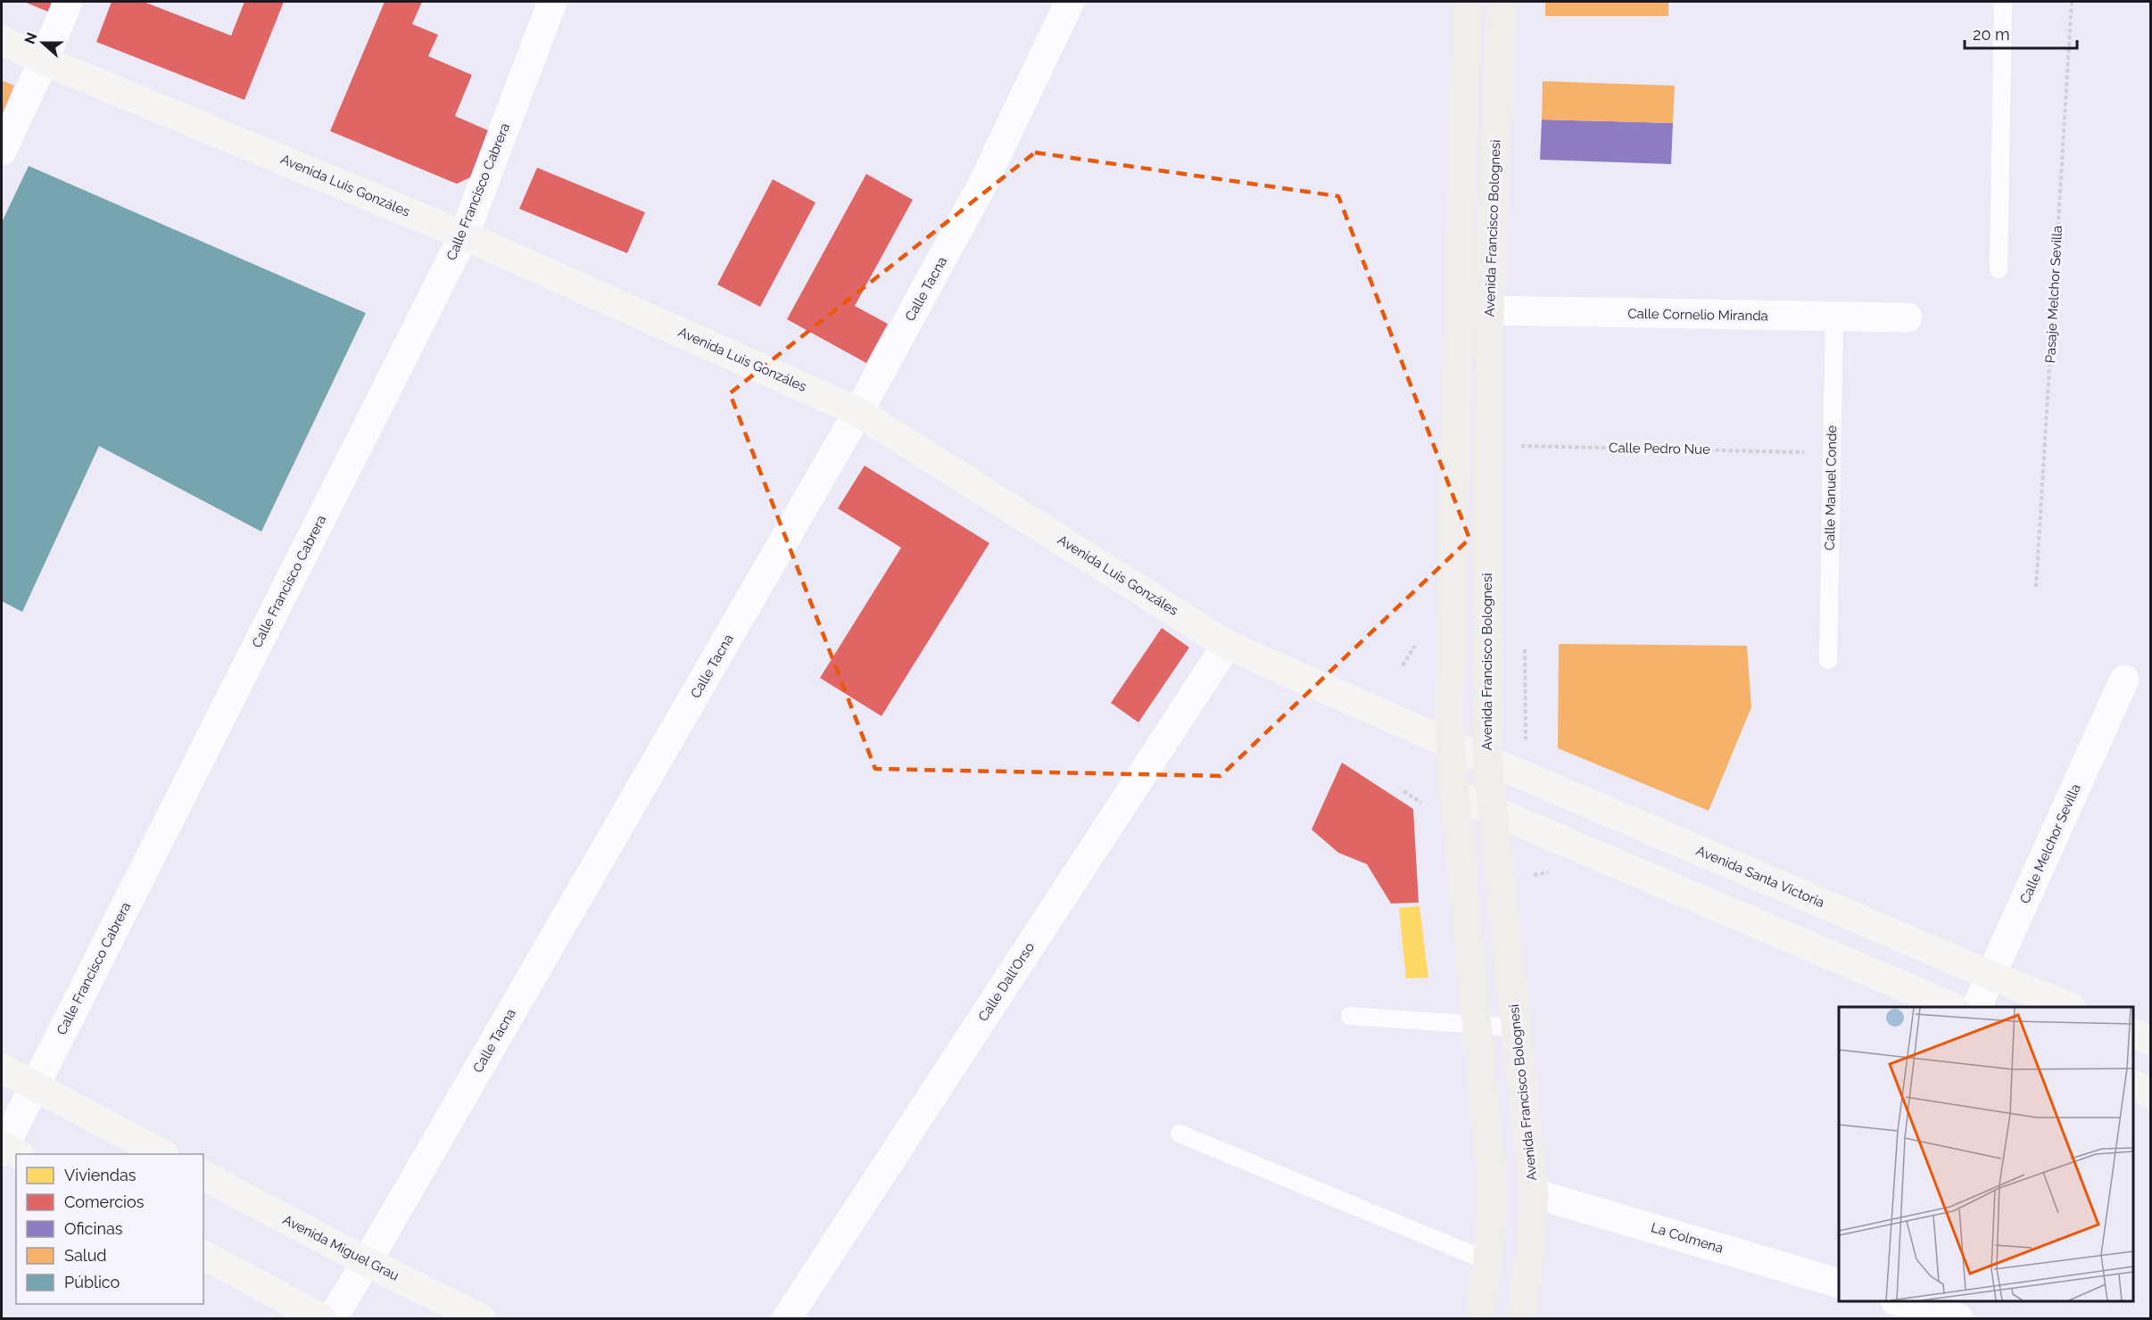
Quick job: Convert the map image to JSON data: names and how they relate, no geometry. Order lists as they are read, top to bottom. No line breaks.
{"streets":{"main road":["Avenida Luis Gonzáles","Avenida Francisco Bolognesi","Avenida Santa Victoria","Avenida Miguel Grau"],"street":["Calle Francisco Cabrera","Calle Tacna","Calle Cornelio Miranda","Calle Melchor Sevilla","Calle Dall'Orso","La Colmena"],"lane":["Calle Manuel Conde"],"path":["Pasaje Melchor Sevilla","Calle Pedro Nue"]},"crossings":[["Avenida Luis Gonzáles","Calle Francisco Cabrera"],["Avenida Luis Gonzáles","Calle Tacna"],["Avenida Luis Gonzáles","Avenida Santa Victoria"],["Avenida Luis Gonzáles","Calle Dall'Orso"],["Avenida Francisco Bolognesi","Calle Cornelio Miranda"],["Avenida Francisco Bolognesi","Calle Pedro Nue"],["Avenida Francisco Bolognesi","Avenida Santa Victoria"],["Avenida Francisco Bolognesi","La Colmena"],["Calle Tacna","Avenida Miguel Grau"],["Calle Cornelio Miranda","Calle Manuel Conde"],["Calle Pedro Nue","Calle Manuel Conde"],["Calle Melchor Sevilla","Avenida Santa Victoria"]],"legend":["Viviendas","Comercios","Oficinas","Salud","Público"],"scale_bar":"20 m","north":"left"}
